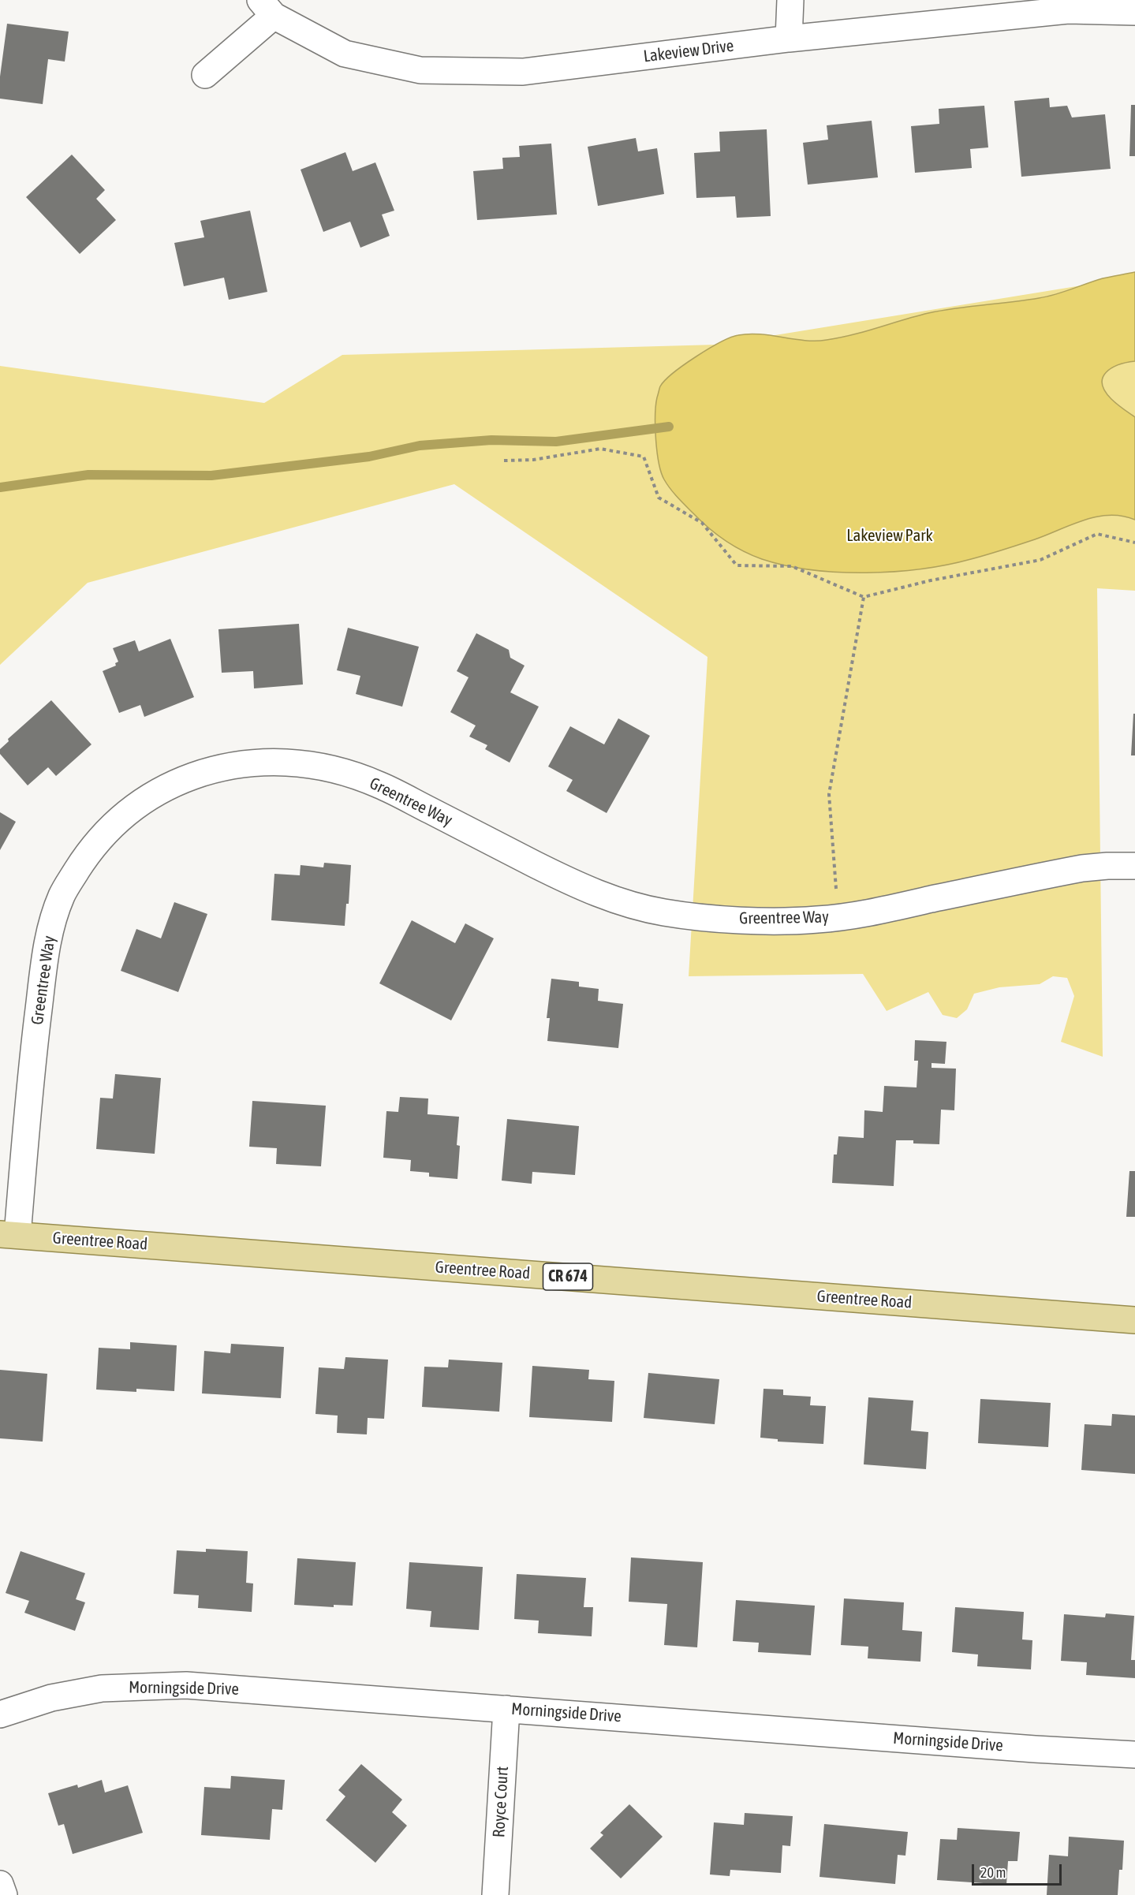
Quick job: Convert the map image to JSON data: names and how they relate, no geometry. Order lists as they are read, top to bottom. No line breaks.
{"streets":{"main road":["Greentree Road","CR 674"],"street":["Lakeview Drive","Greentree Way","Morningside Drive","Royce Court"]},"crossings":[["Greentree Way","Greentree Road"],["Morningside Drive","Royce Court"]],"parks":["Lakeview Park"],"scale_bar":"20 m"}
